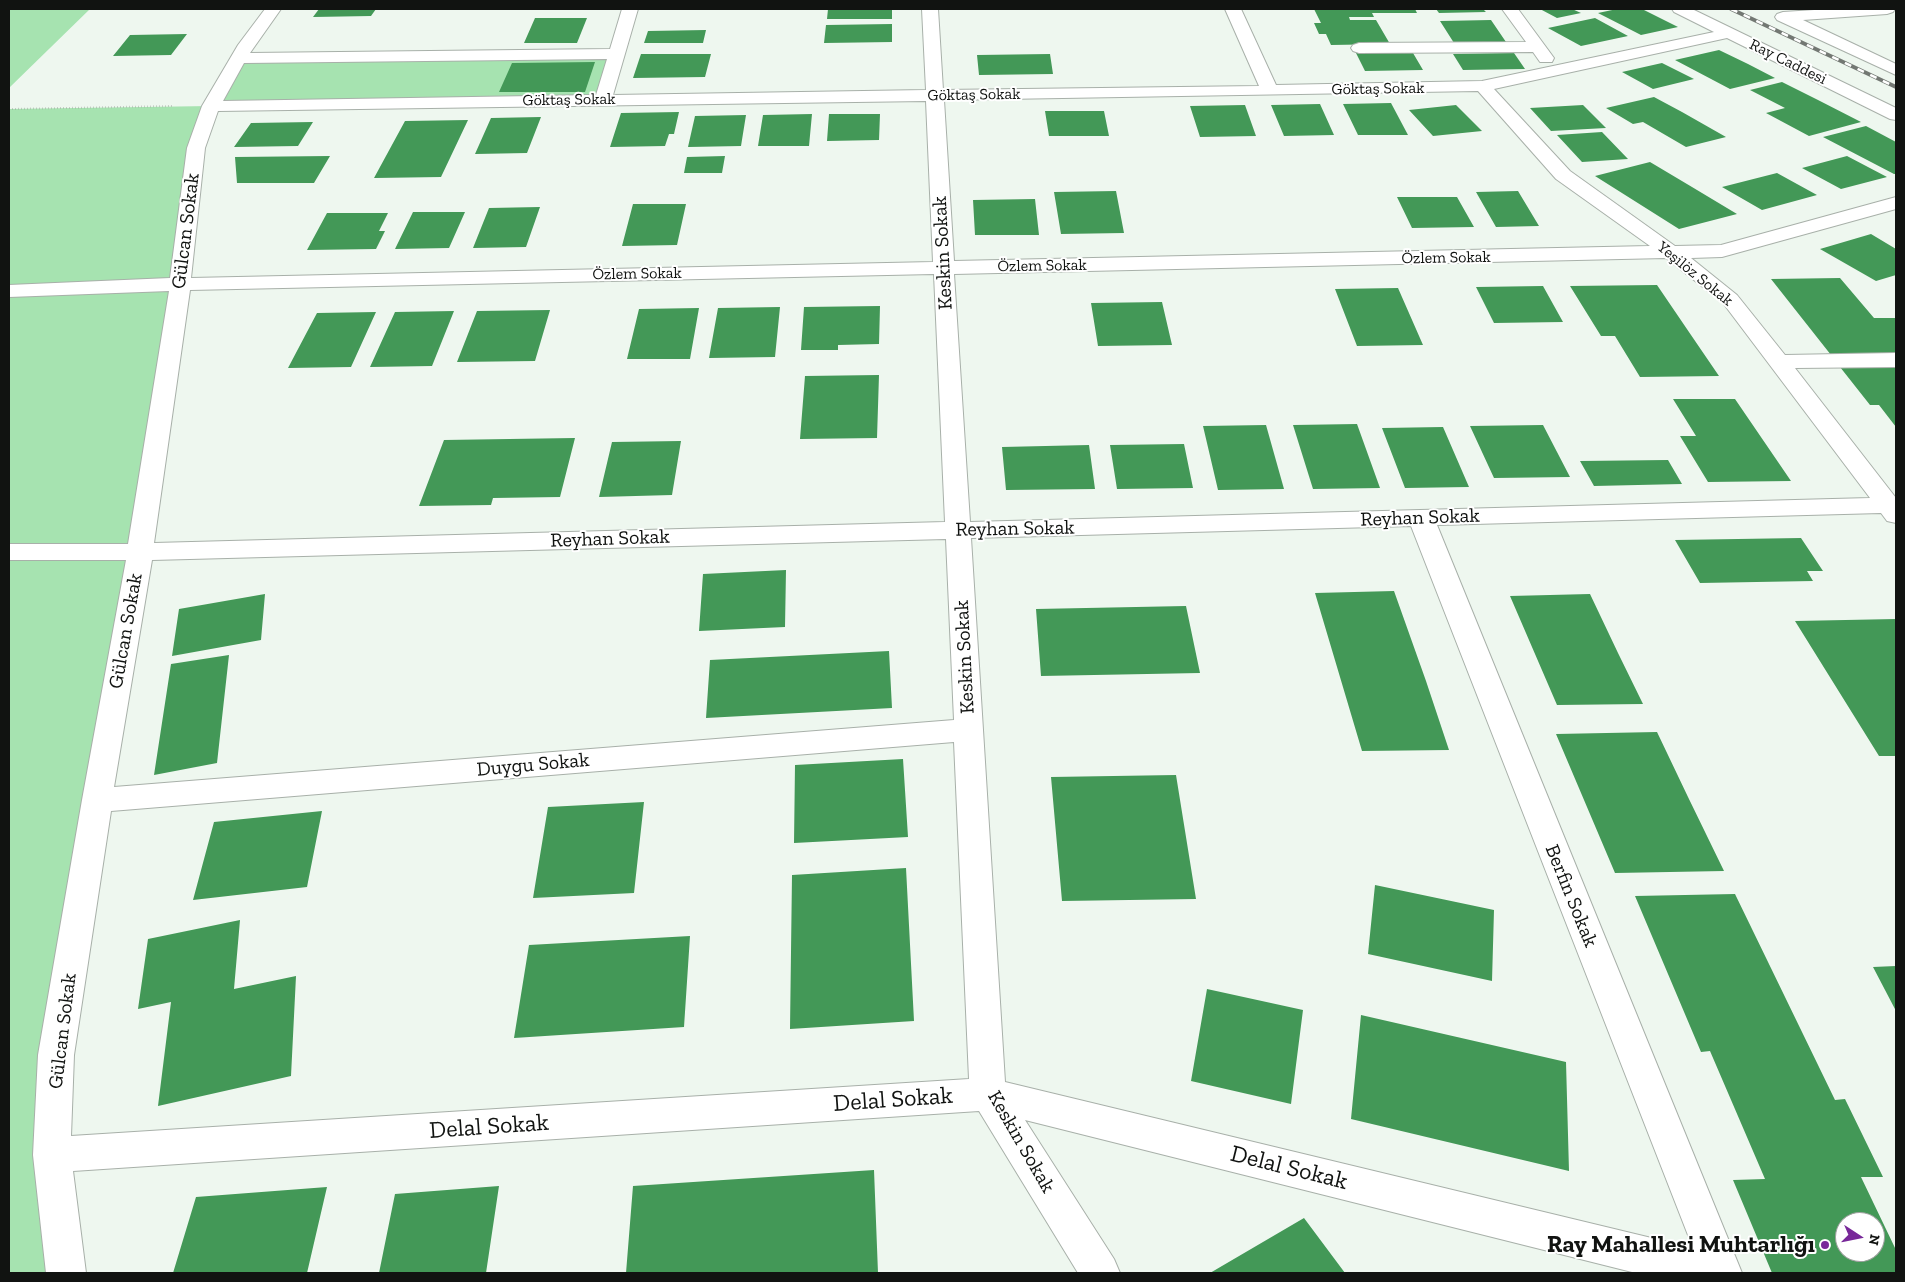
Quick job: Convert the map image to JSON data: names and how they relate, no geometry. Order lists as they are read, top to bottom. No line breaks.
{"streets":{"street":["Ray Caddesi","Göktaş Sokak","Gülcan Sokak","Keskin Sokak","Özlem Sokak","Yeşilöz Sokak","Reyhan Sokak","Duygu Sokak","Berfin Sokak","Delal Sokak"]},"crossings":[["Ray Caddesi","Göktaş Sokak"],["Göktaş Sokak","Gülcan Sokak"],["Göktaş Sokak","Keskin Sokak"],["Göktaş Sokak","Yeşilöz Sokak"],["Gülcan Sokak","Özlem Sokak"],["Gülcan Sokak","Reyhan Sokak"],["Gülcan Sokak","Duygu Sokak"],["Gülcan Sokak","Delal Sokak"],["Keskin Sokak","Özlem Sokak"],["Keskin Sokak","Reyhan Sokak"],["Keskin Sokak","Duygu Sokak"],["Keskin Sokak","Delal Sokak"],["Özlem Sokak","Yeşilöz Sokak"],["Yeşilöz Sokak","Reyhan Sokak"],["Reyhan Sokak","Berfin Sokak"]],"places":["Ray Mahallesi Muhtarlığı"],"north":"right"}
